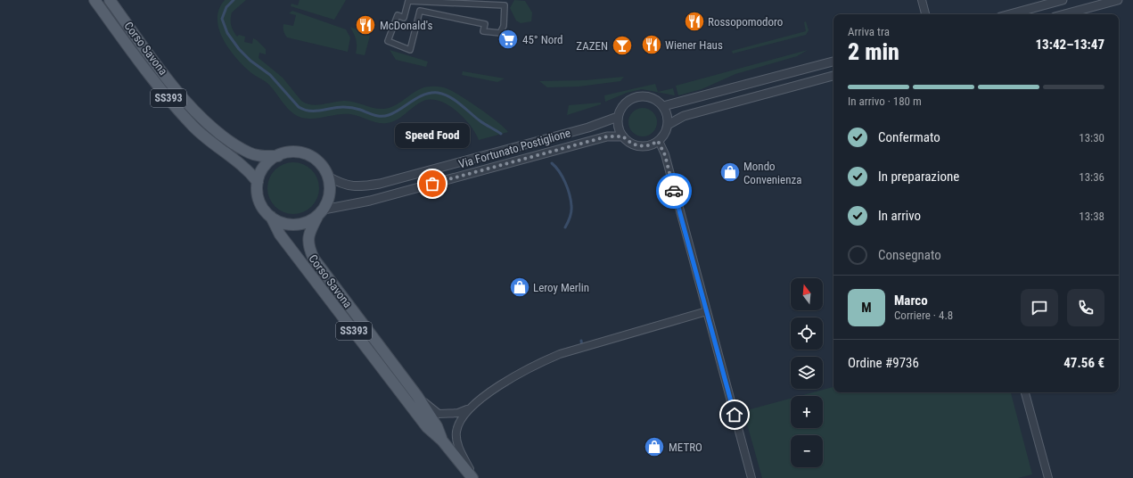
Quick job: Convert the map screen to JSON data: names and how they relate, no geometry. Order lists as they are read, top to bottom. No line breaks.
{"streets":{"main road":["Corso Savona","SS393"],"street":["Via Fortunato Postiglione"]},"crossings":[["Corso Savona","Via Fortunato Postiglione"]],"places":{"restaurant":["Rossopomodoro","McDonald's","Wiener Haus"],"supermarket":["45° Nord"],"bar":["ZAZEN"],"shop":["Mondo Convenienza","Leroy Merlin","METRO"],"other":["Speed Food"]},"north":"top","page":{"heading":["2 min","Arriva tra","13:42–13:47"],"panel":["Marco","Corriere · 4.8","Ordine #9736","47.56 €"],"bar":"In arrivo · 180 m","list":[["Confermato","13:30"],["In preparazione","13:36"],["In arrivo","13:38"],"Consegnato"],"bubble":"Speed Food","map_buttons":["+","−"],"round":"M"}}
